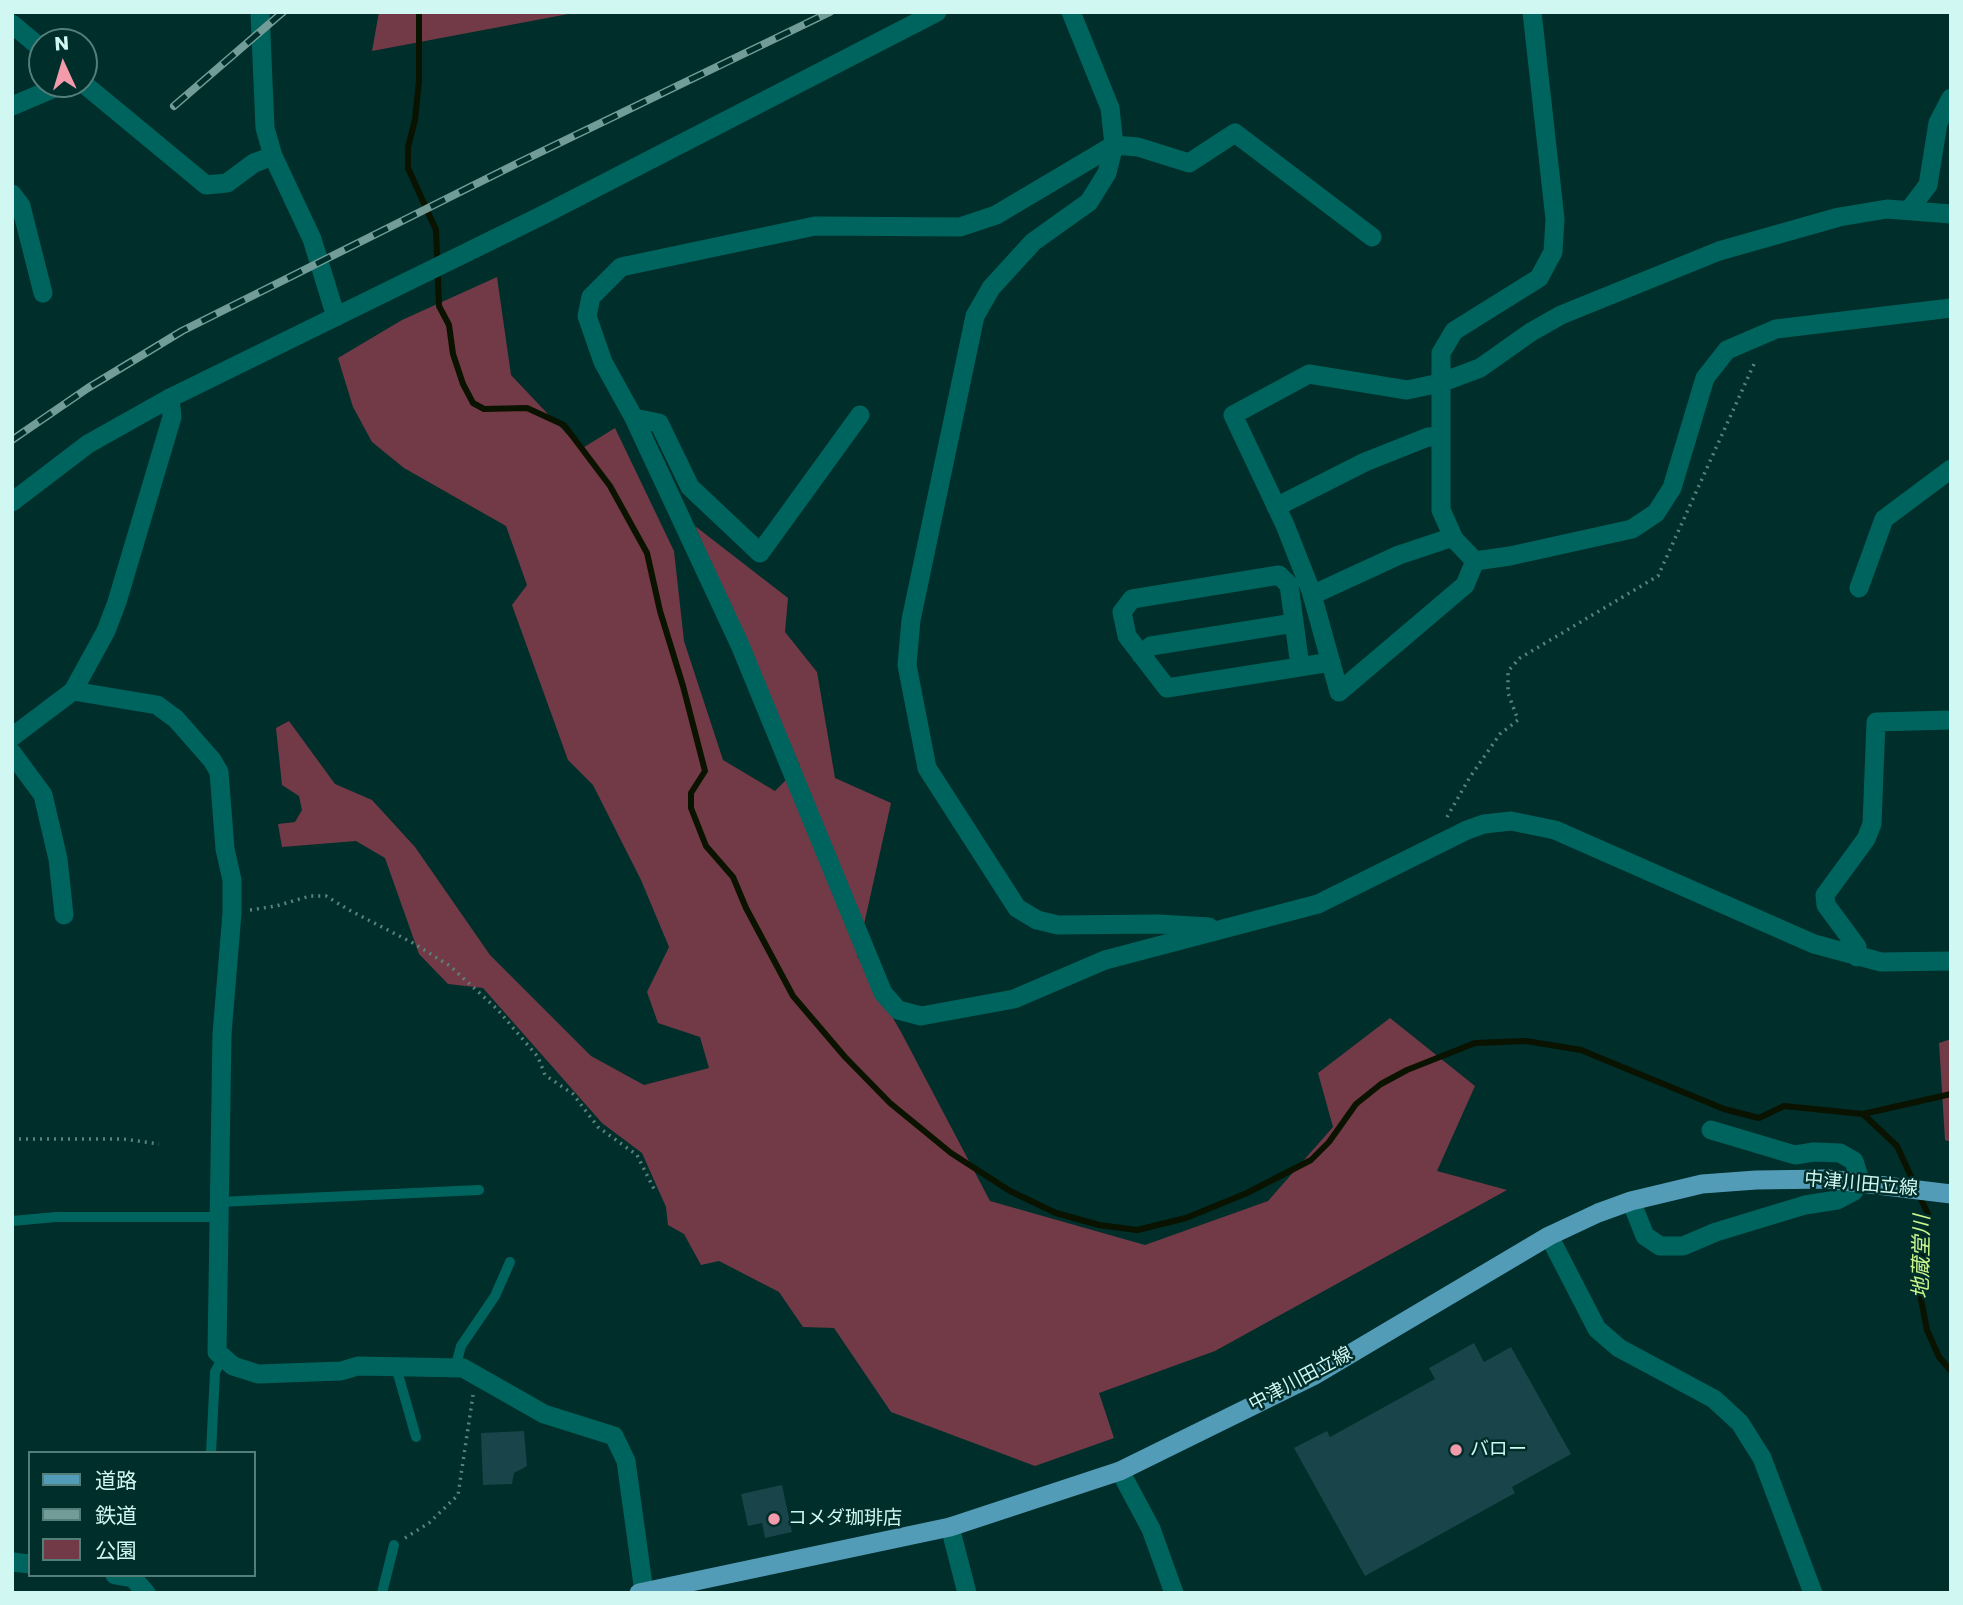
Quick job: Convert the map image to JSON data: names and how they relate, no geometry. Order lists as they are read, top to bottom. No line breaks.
{"streets":{"main road":["中津川田立線"]},"water":["地蔵堂川"],"places":["バロー","コメダ珈琲店"],"legend":["道路","鉄道","公園"],"north":"top"}
